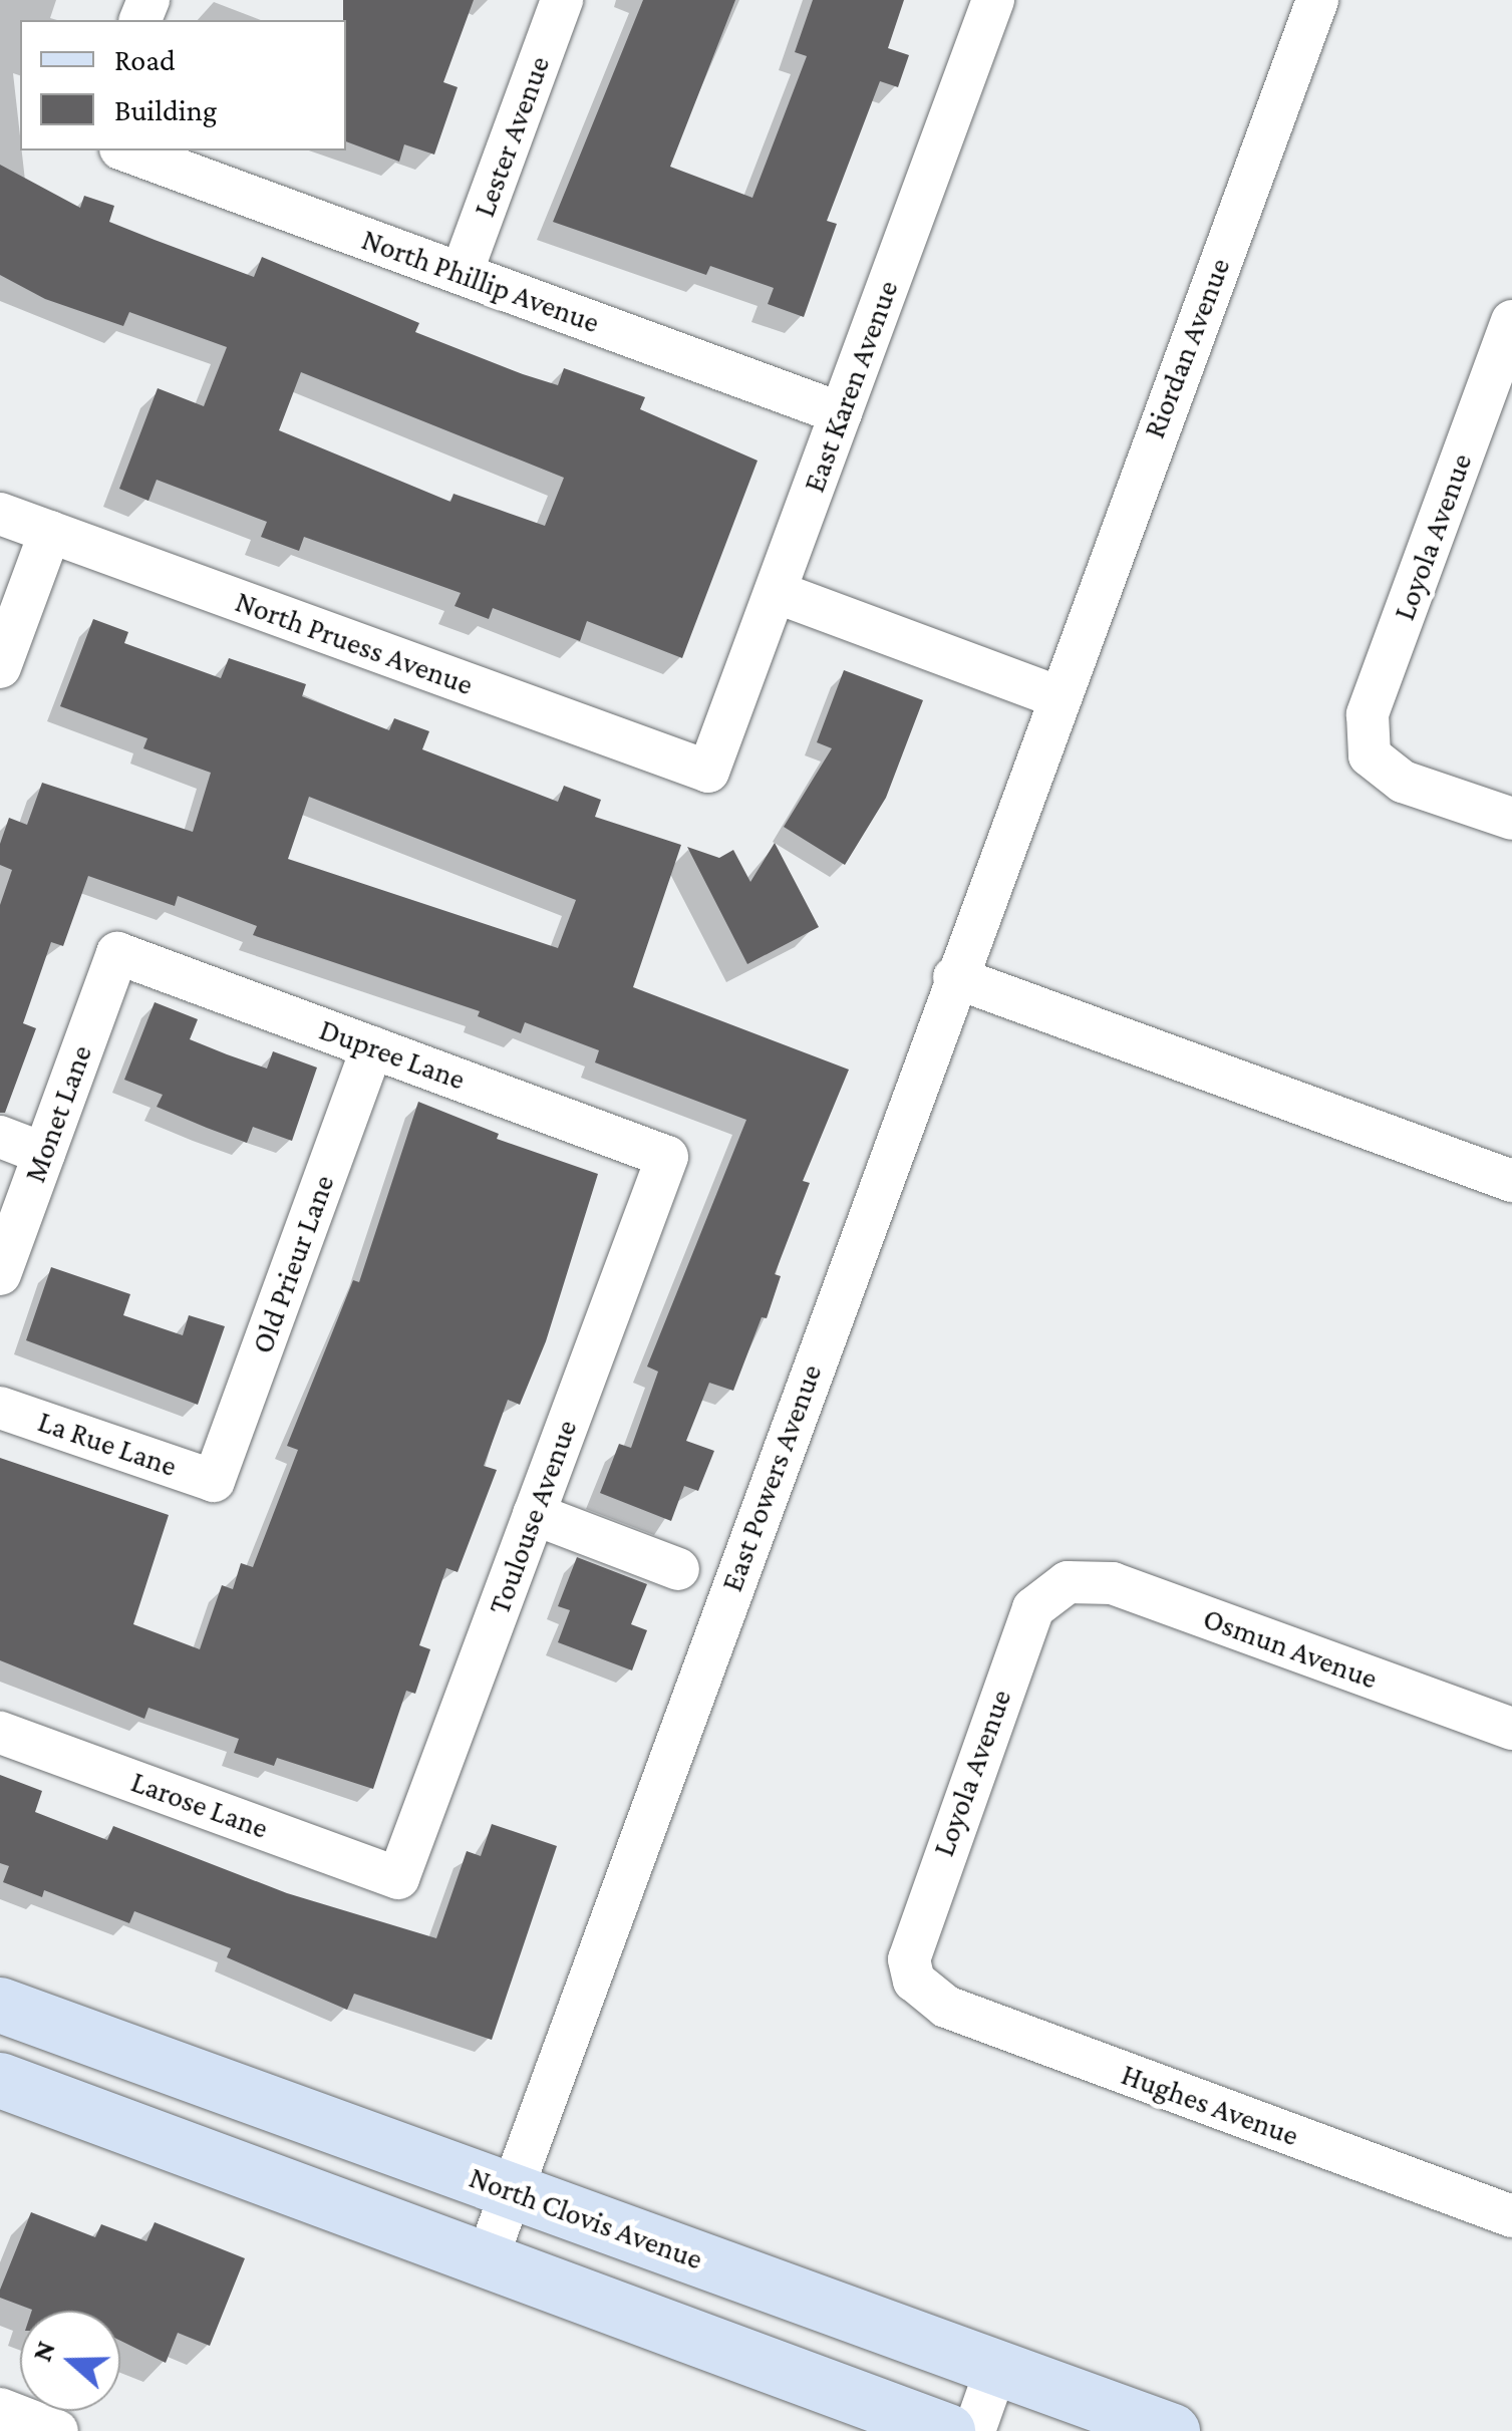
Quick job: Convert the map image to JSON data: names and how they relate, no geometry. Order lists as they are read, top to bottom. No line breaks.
{"streets":{"main road":["North Clovis Avenue"],"street":["Lester Avenue","North Phillip Avenue","Riordan Avenue","East Karen Avenue","Loyola Avenue","North Pruess Avenue","Dupree Lane","Monet Lane","Old Prieur Lane","La Rue Lane","East Powers Avenue","Toulouse Avenue","Osmun Avenue","Larose Lane","Hughes Avenue"]},"crossings":[["Lester Avenue","North Phillip Avenue"],["North Phillip Avenue","East Karen Avenue"],["Riordan Avenue","East Powers Avenue"],["East Karen Avenue","North Pruess Avenue"],["Loyola Avenue","Osmun Avenue"],["Loyola Avenue","Hughes Avenue"],["Dupree Lane","Monet Lane"],["Dupree Lane","Old Prieur Lane"],["Dupree Lane","Toulouse Avenue"],["Old Prieur Lane","La Rue Lane"],["East Powers Avenue","North Clovis Avenue"],["Toulouse Avenue","Larose Lane"]],"legend":["Road","Building"],"north":"left"}
